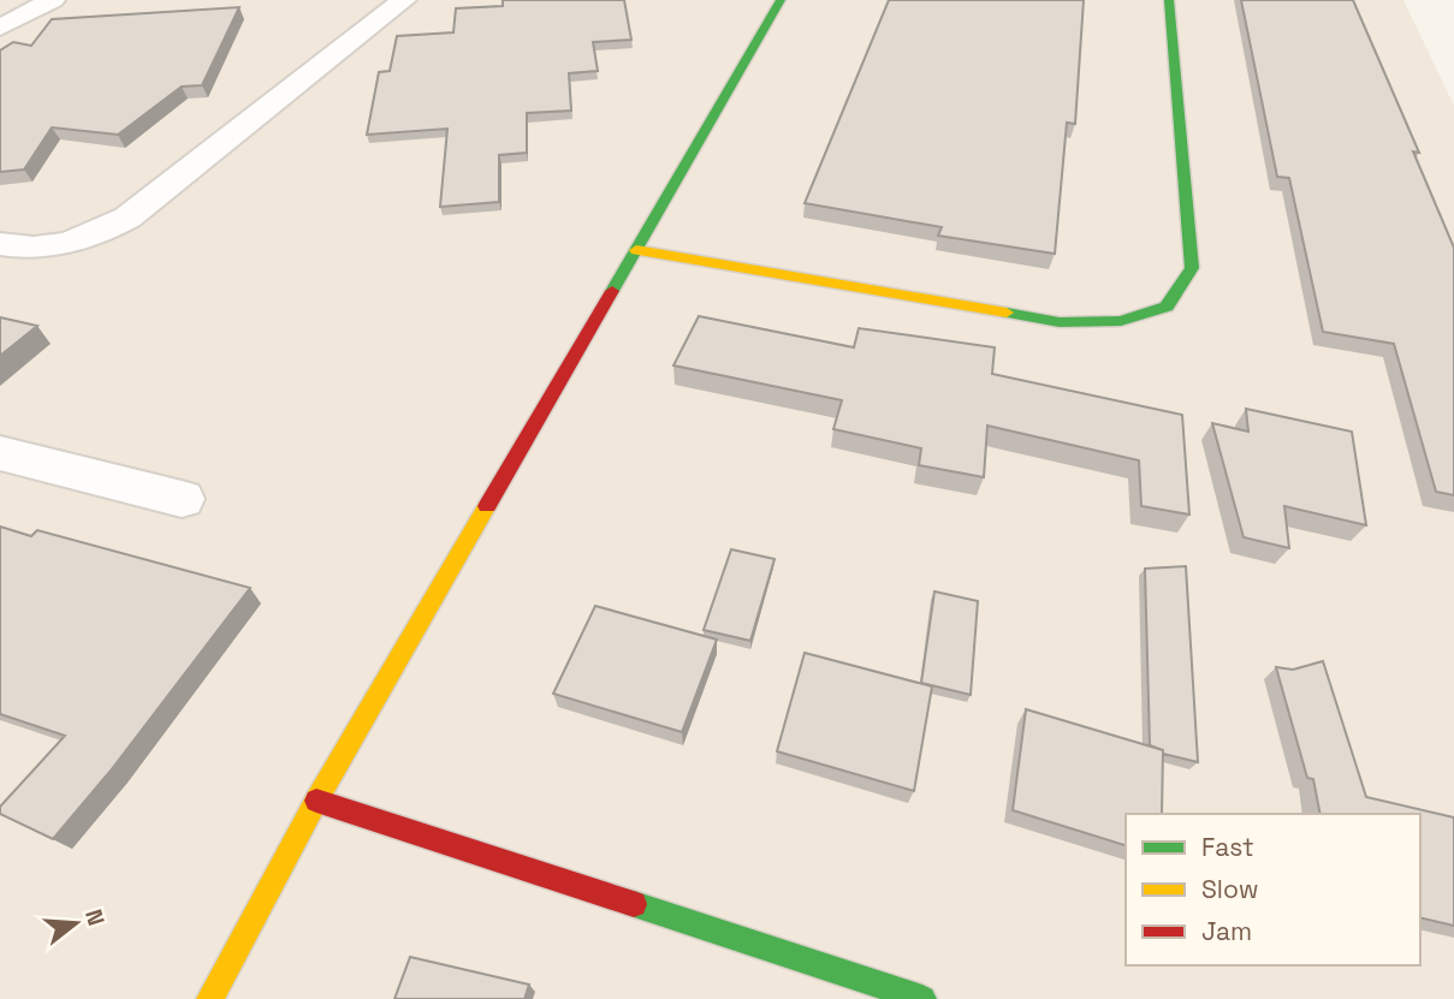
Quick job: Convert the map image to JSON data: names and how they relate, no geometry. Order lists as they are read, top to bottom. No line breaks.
{"legend":["Fast","Slow","Jam"],"north":"right"}
